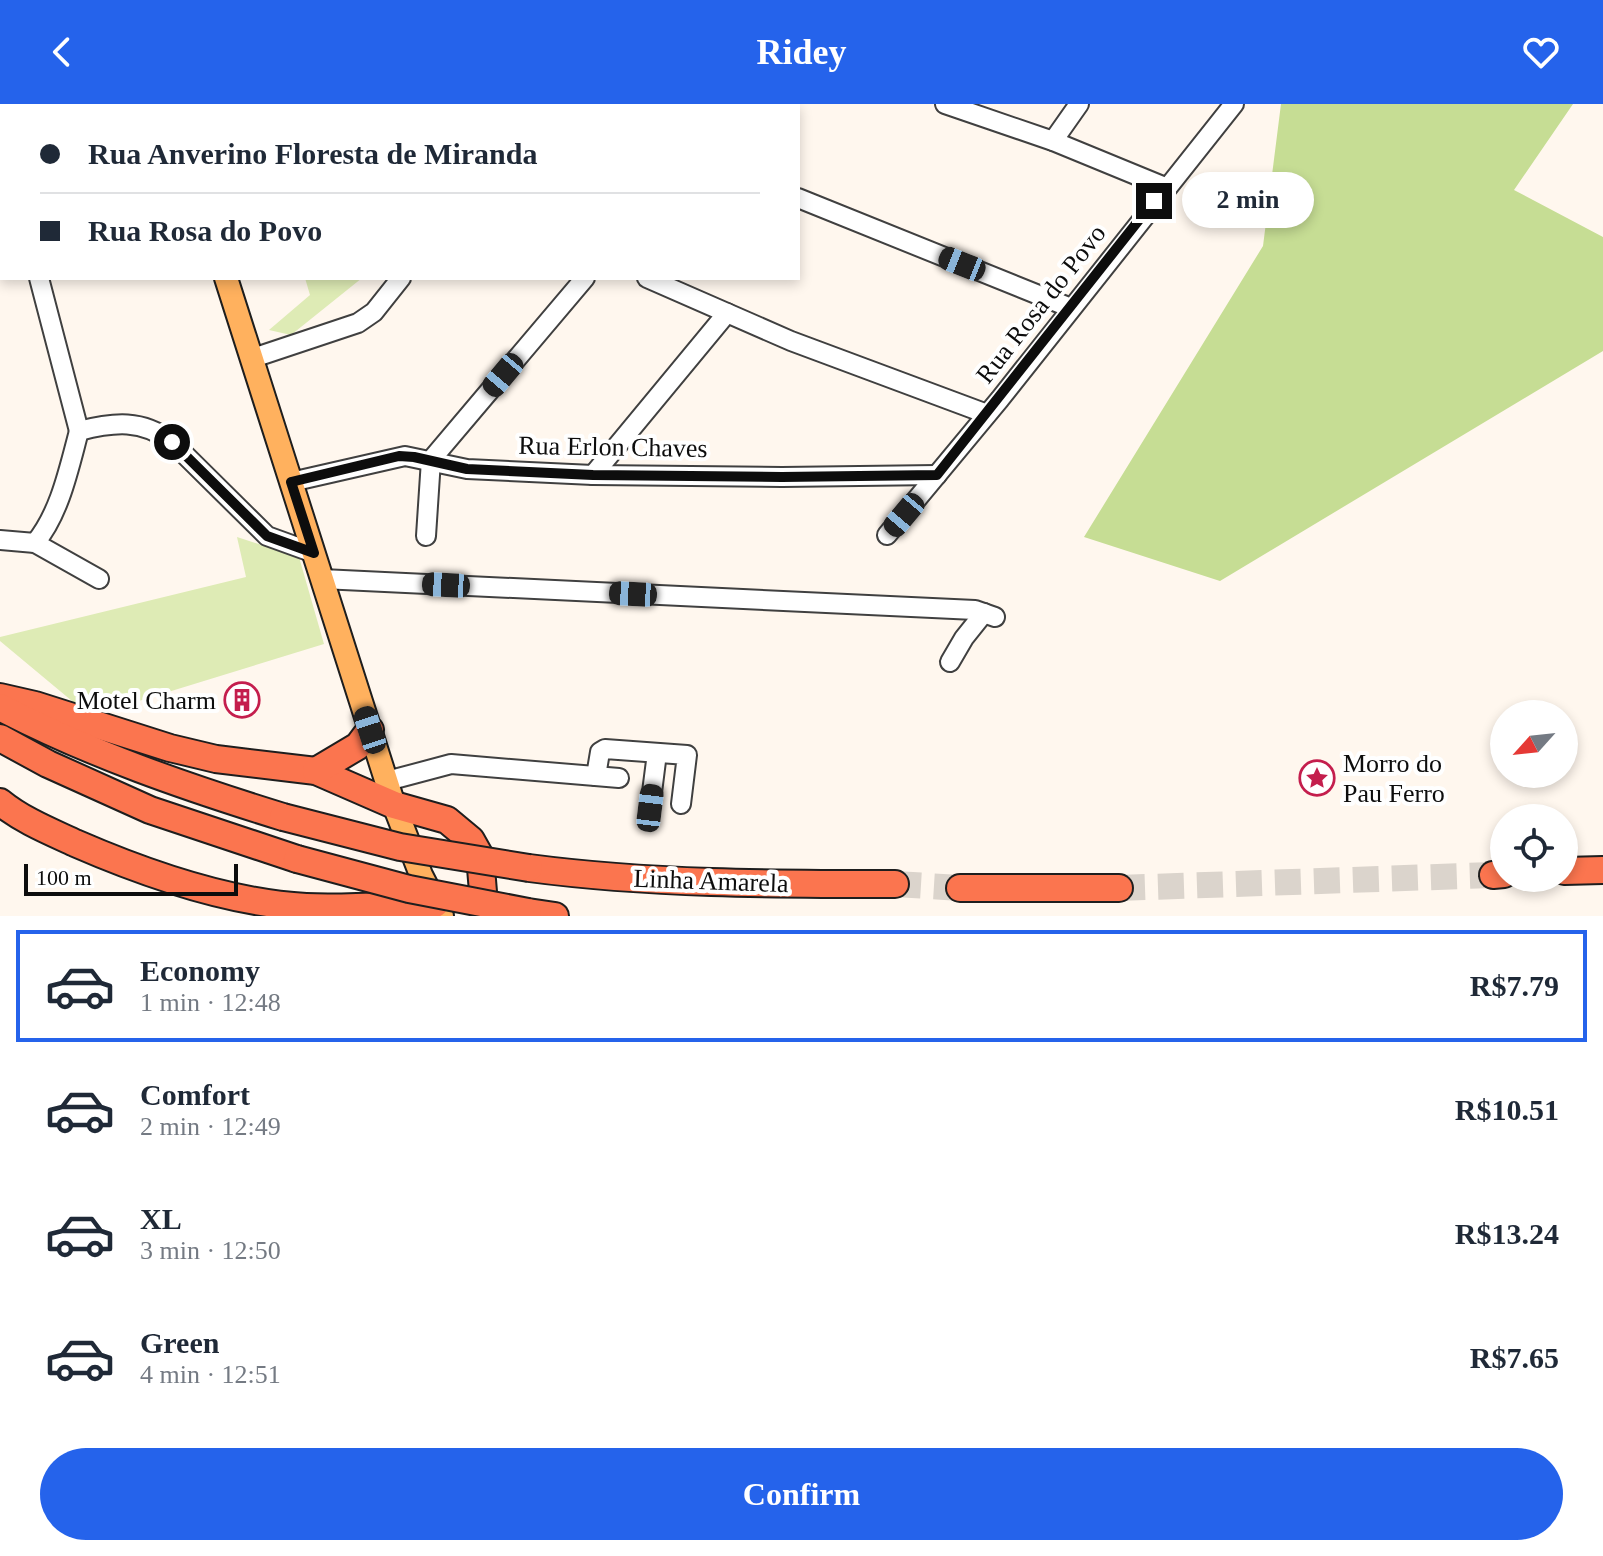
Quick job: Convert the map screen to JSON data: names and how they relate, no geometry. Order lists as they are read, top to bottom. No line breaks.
{"streets":{"highway":["Linha Amarela"],"street":["Rua Rosa do Povo","Rua Erlon Chaves"]},"crossings":[["Rua Rosa do Povo","Rua Erlon Chaves"]],"places":{"building":["Motel Charm"],"place":["Morro do Pau Ferro"]},"scale_bar":"100 m","north":"bottom left","page":{"header":"Ridey","banner":["Rua Anverino Floresta de Miranda","Rua Rosa do Povo"],"bubble":"2 min","scale":"100 m","list":[{"name":"Economy","note":"1 min · 12:48","value":"R$7.79"},{"name":"Comfort","note":"2 min · 12:49","value":"R$10.51"},{"name":"XL","note":"3 min · 12:50","value":"R$13.24"},{"name":"Green","note":"4 min · 12:51","value":"R$7.65"}],"buttons":"Confirm"}}
